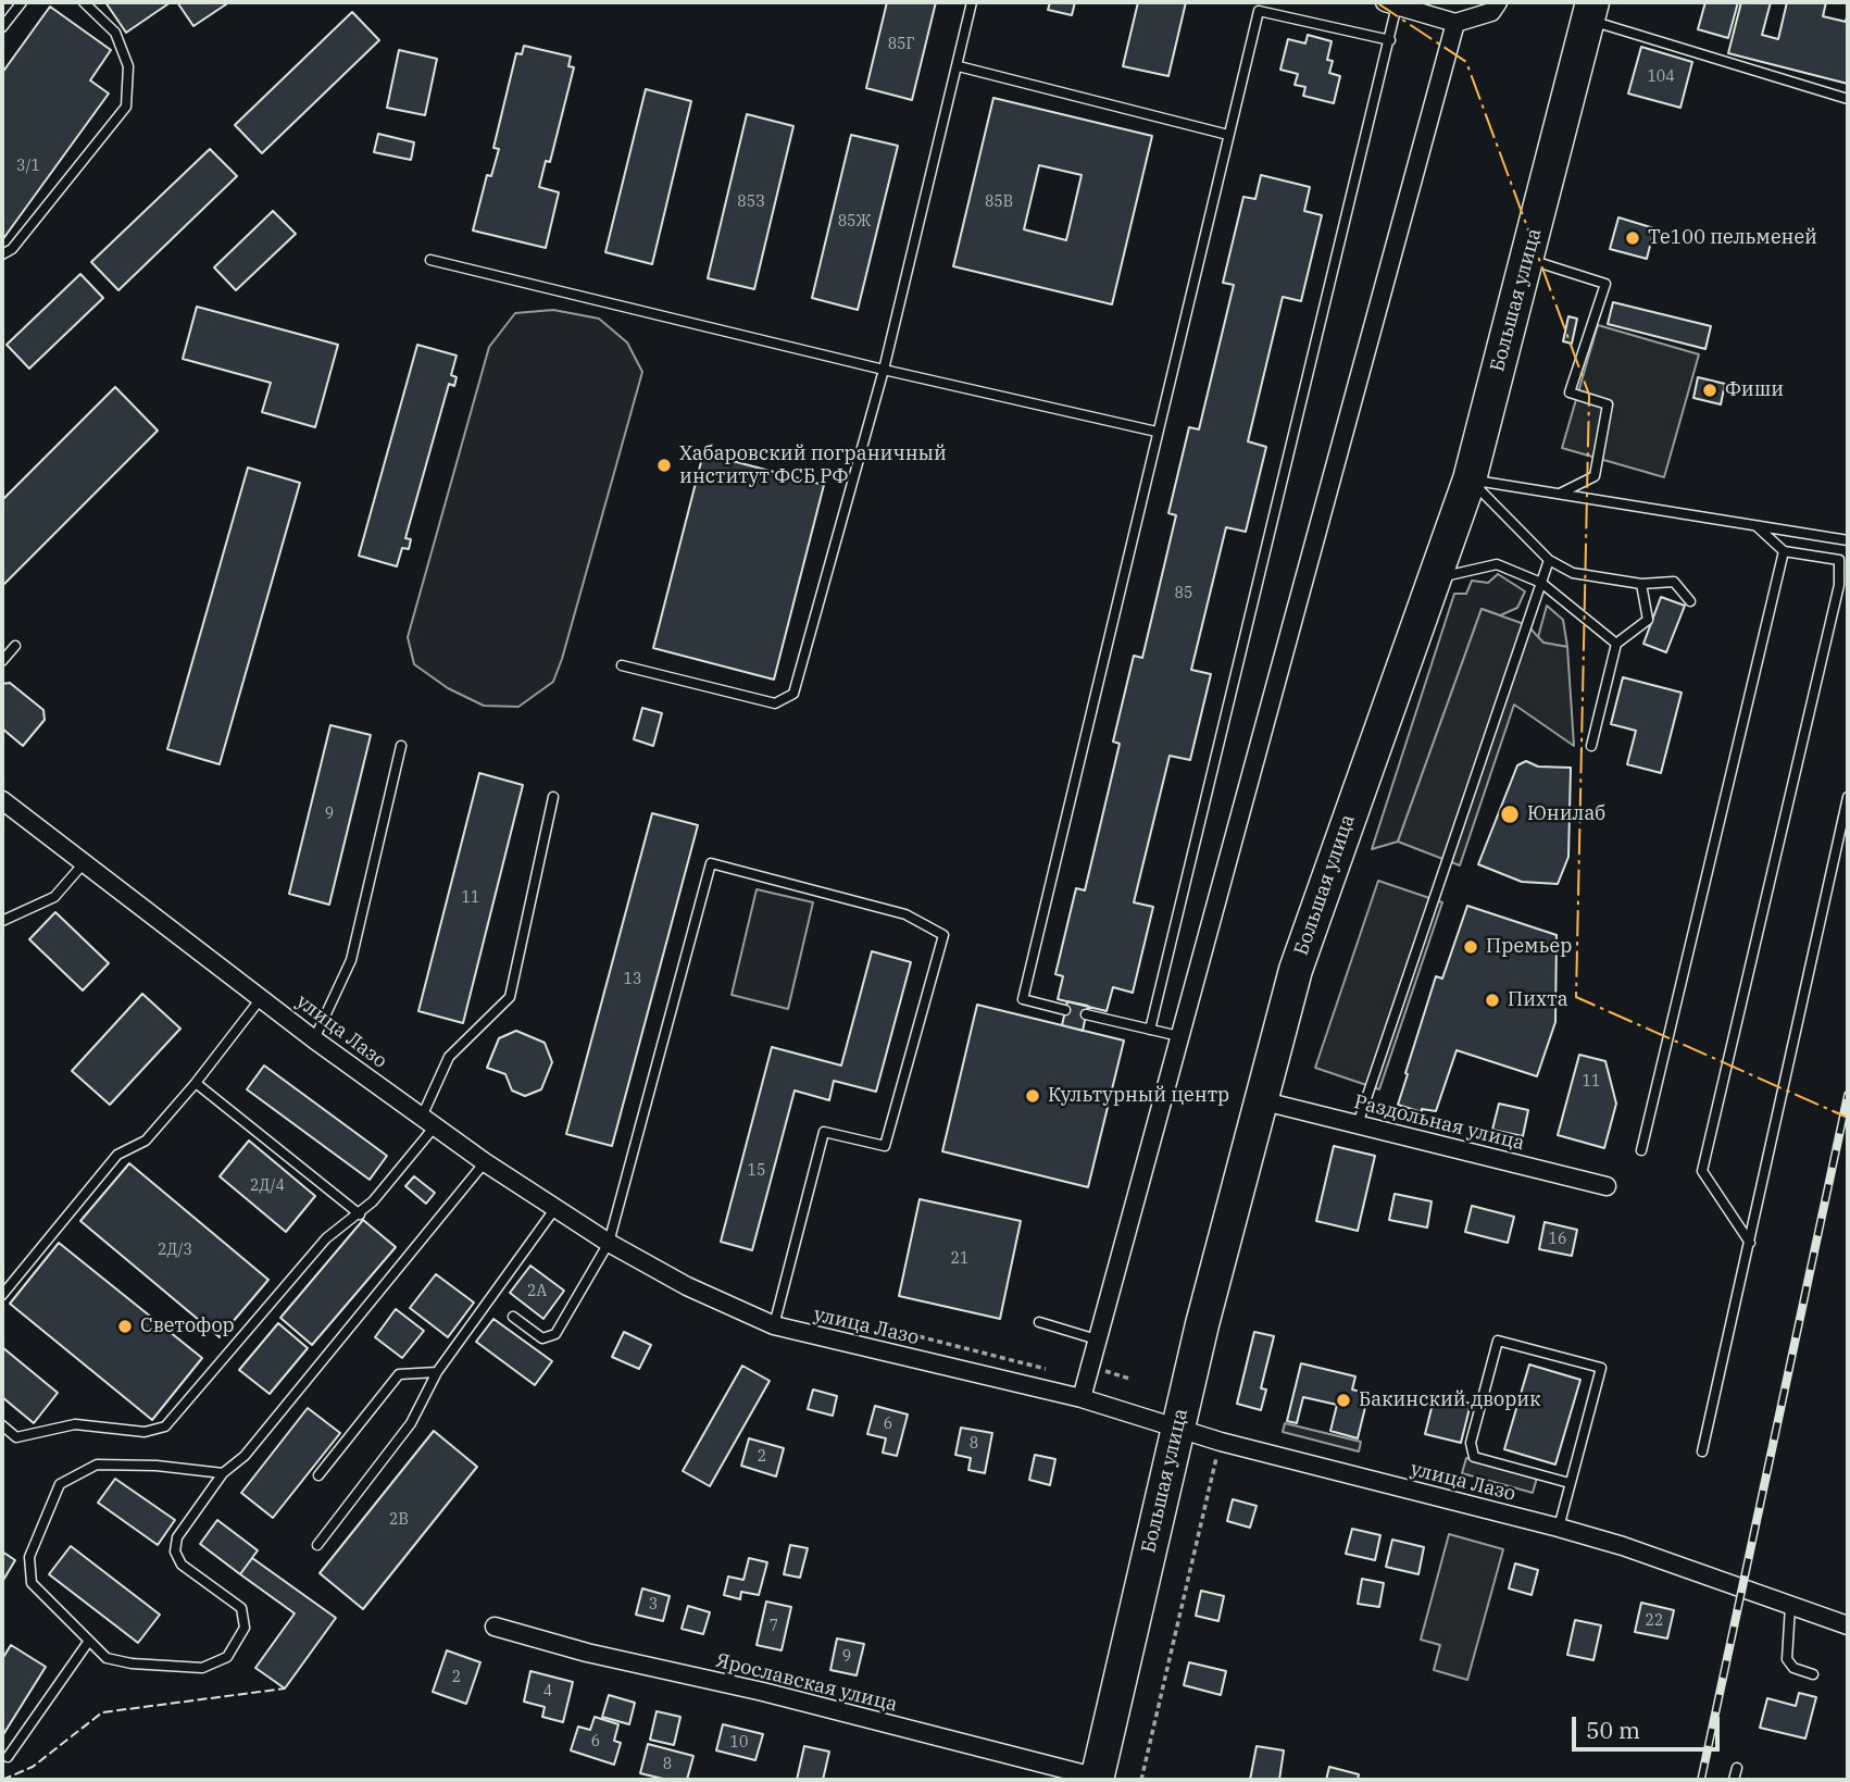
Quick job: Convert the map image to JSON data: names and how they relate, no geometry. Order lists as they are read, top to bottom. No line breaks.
{"streets":{"highway":["Большая улица"],"street":["улица Лазо","Раздольная улица","Ярославская улица"]},"crossings":[["Большая улица","улица Лазо"],["Большая улица","Раздольная улица"],["Большая улица","Ярославская улица"]],"places":["Те100 пельменей","Фиши","Хабаровский пограничный институт ФСБ РФ","Юнилаб","Премьер","Пихта","Культурный центр","Светофор","Бакинский дворик"],"house_numbers":["85Г","104","3/1","85З","85В","85Ж","85","9","11","13","11","15","2Д/4","16","2Д/3","21","2А","6","8","2","2В","3","22","7","9","2","4","6","10","8"],"scale_bar":"50 m"}
